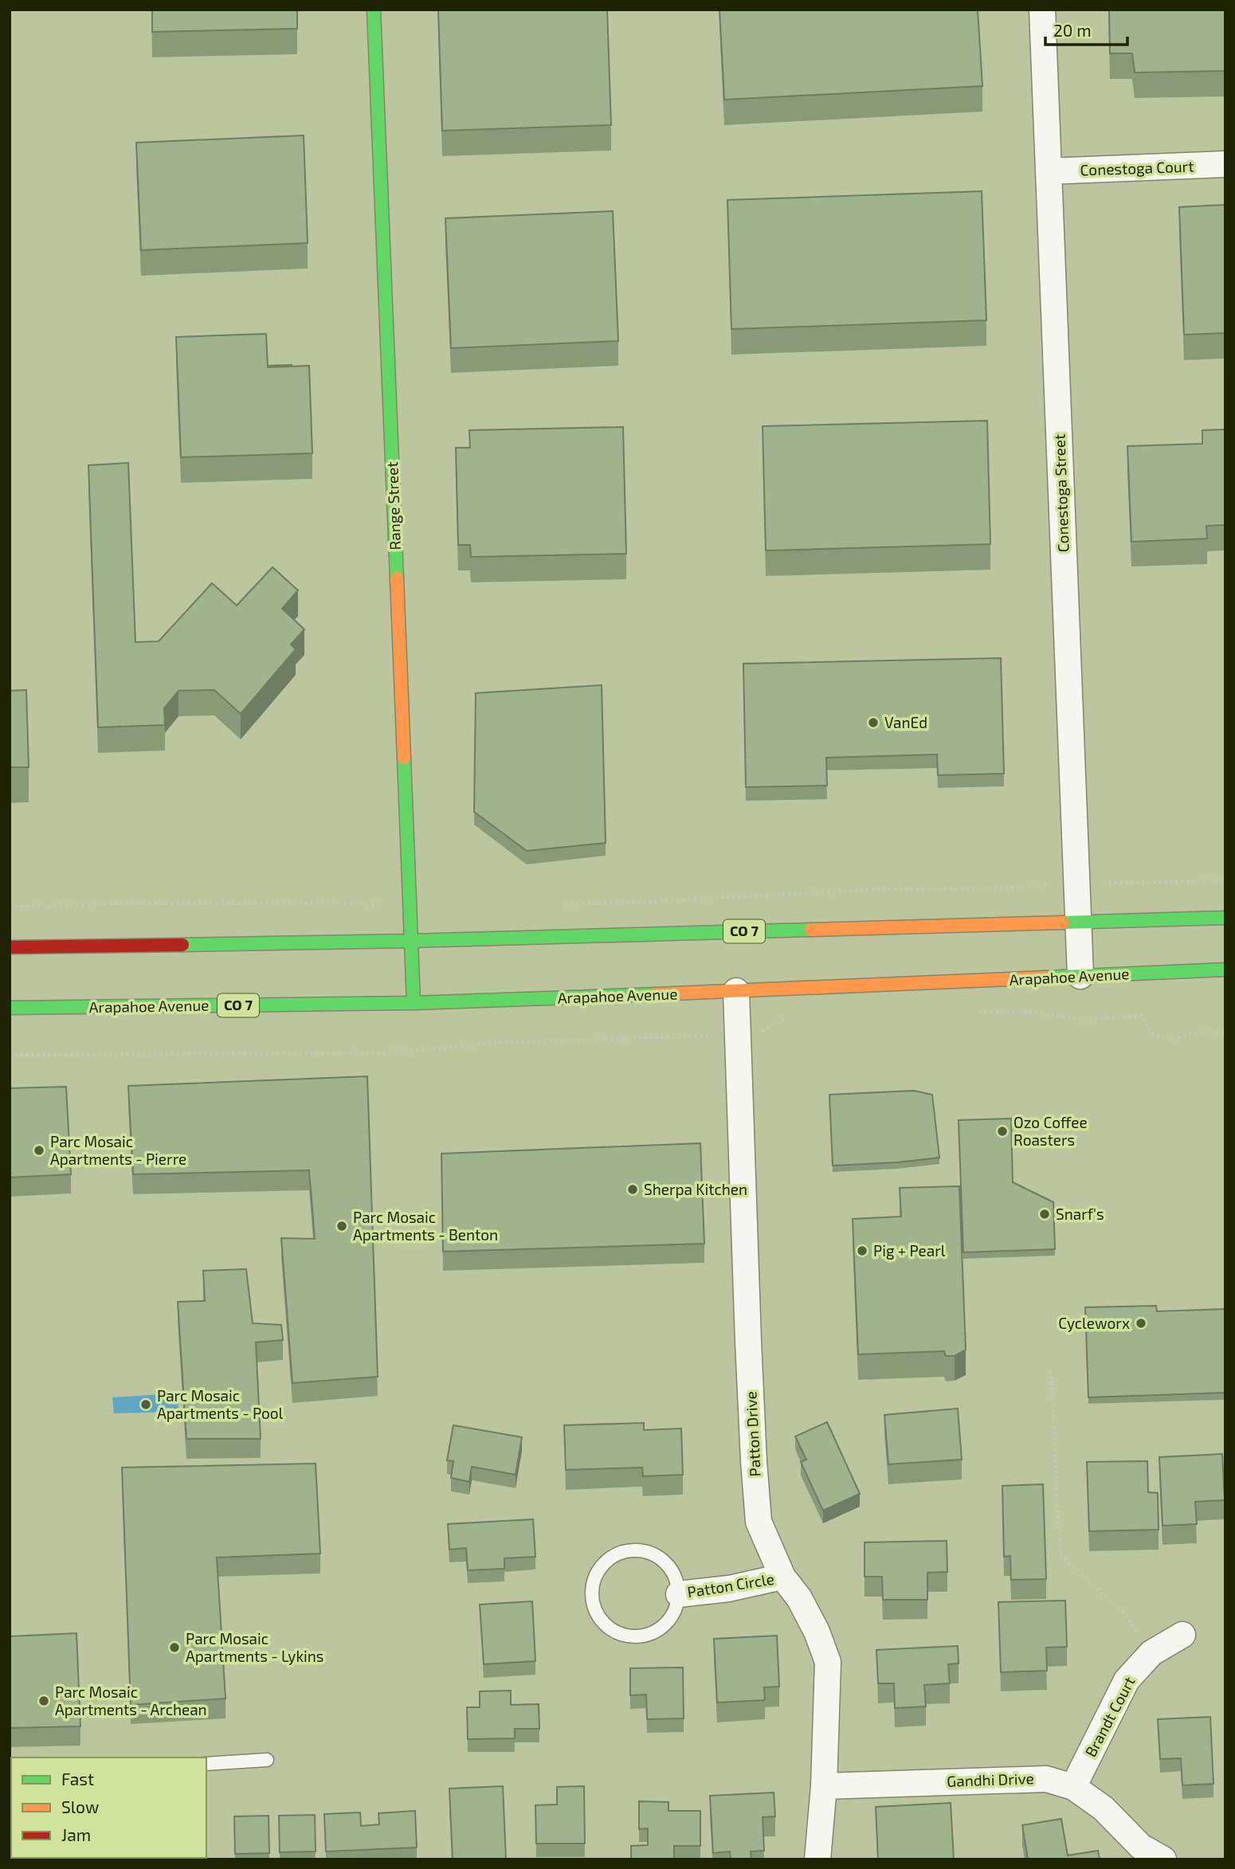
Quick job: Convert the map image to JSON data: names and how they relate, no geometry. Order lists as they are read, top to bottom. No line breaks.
{"streets":{"main road":["Range Street","CO 7","Arapahoe Avenue"],"street":["Conestoga Court","Conestoga Street","Patton Drive","Patton Circle","Brandt Court","Gandhi Drive"]},"crossings":[["Conestoga Court","Conestoga Street"],["Conestoga Street","CO 7"],["Conestoga Street","Arapahoe Avenue"],["Range Street","CO 7"],["Range Street","Arapahoe Avenue"],["Arapahoe Avenue","Patton Drive"],["Patton Drive","Patton Circle"],["Patton Drive","Gandhi Drive"],["Brandt Court","Gandhi Drive"]],"places":["VanEd","Ozo Coffee Roasters","Parc Mosaic Apartments - Pierre","Sherpa Kitchen","Snarf's","Parc Mosaic Apartments - Benton","Pig + Pearl","Cycleworx","Parc Mosaic Apartments - Pool","Parc Mosaic Apartments - Lykins","Parc Mosaic Apartments - Archean"],"legend":["Fast","Slow","Jam"],"scale_bar":"20 m"}
